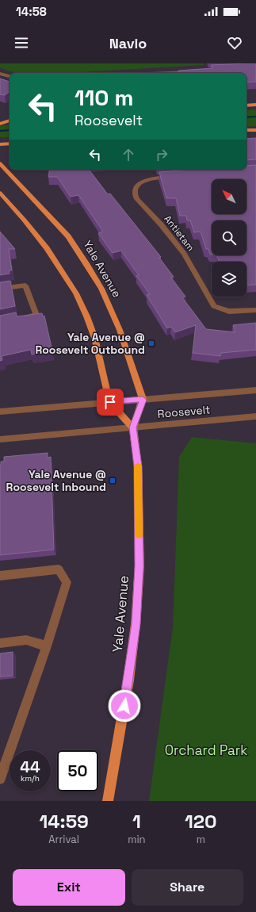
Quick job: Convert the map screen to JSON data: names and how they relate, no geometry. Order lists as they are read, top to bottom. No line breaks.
{"streets":{"main road":["Yale Avenue"],"street":["Antietam","Roosevelt"]},"crossings":[["Yale Avenue","Roosevelt"]],"parks":["Orchard Park"],"places":{"transit":["Yale Avenue @ Roosevelt Outbound","Yale Avenue @ Roosevelt Inbound"]},"north":"top left","page":{"status":"14:58","header":"Navio","turn":["110 m","Roosevelt"],"speed":"44 km/h","limit":"50","eta":["14:59","Arrival","1","min","120","m"],"buttons":["Exit","Share"]}}
